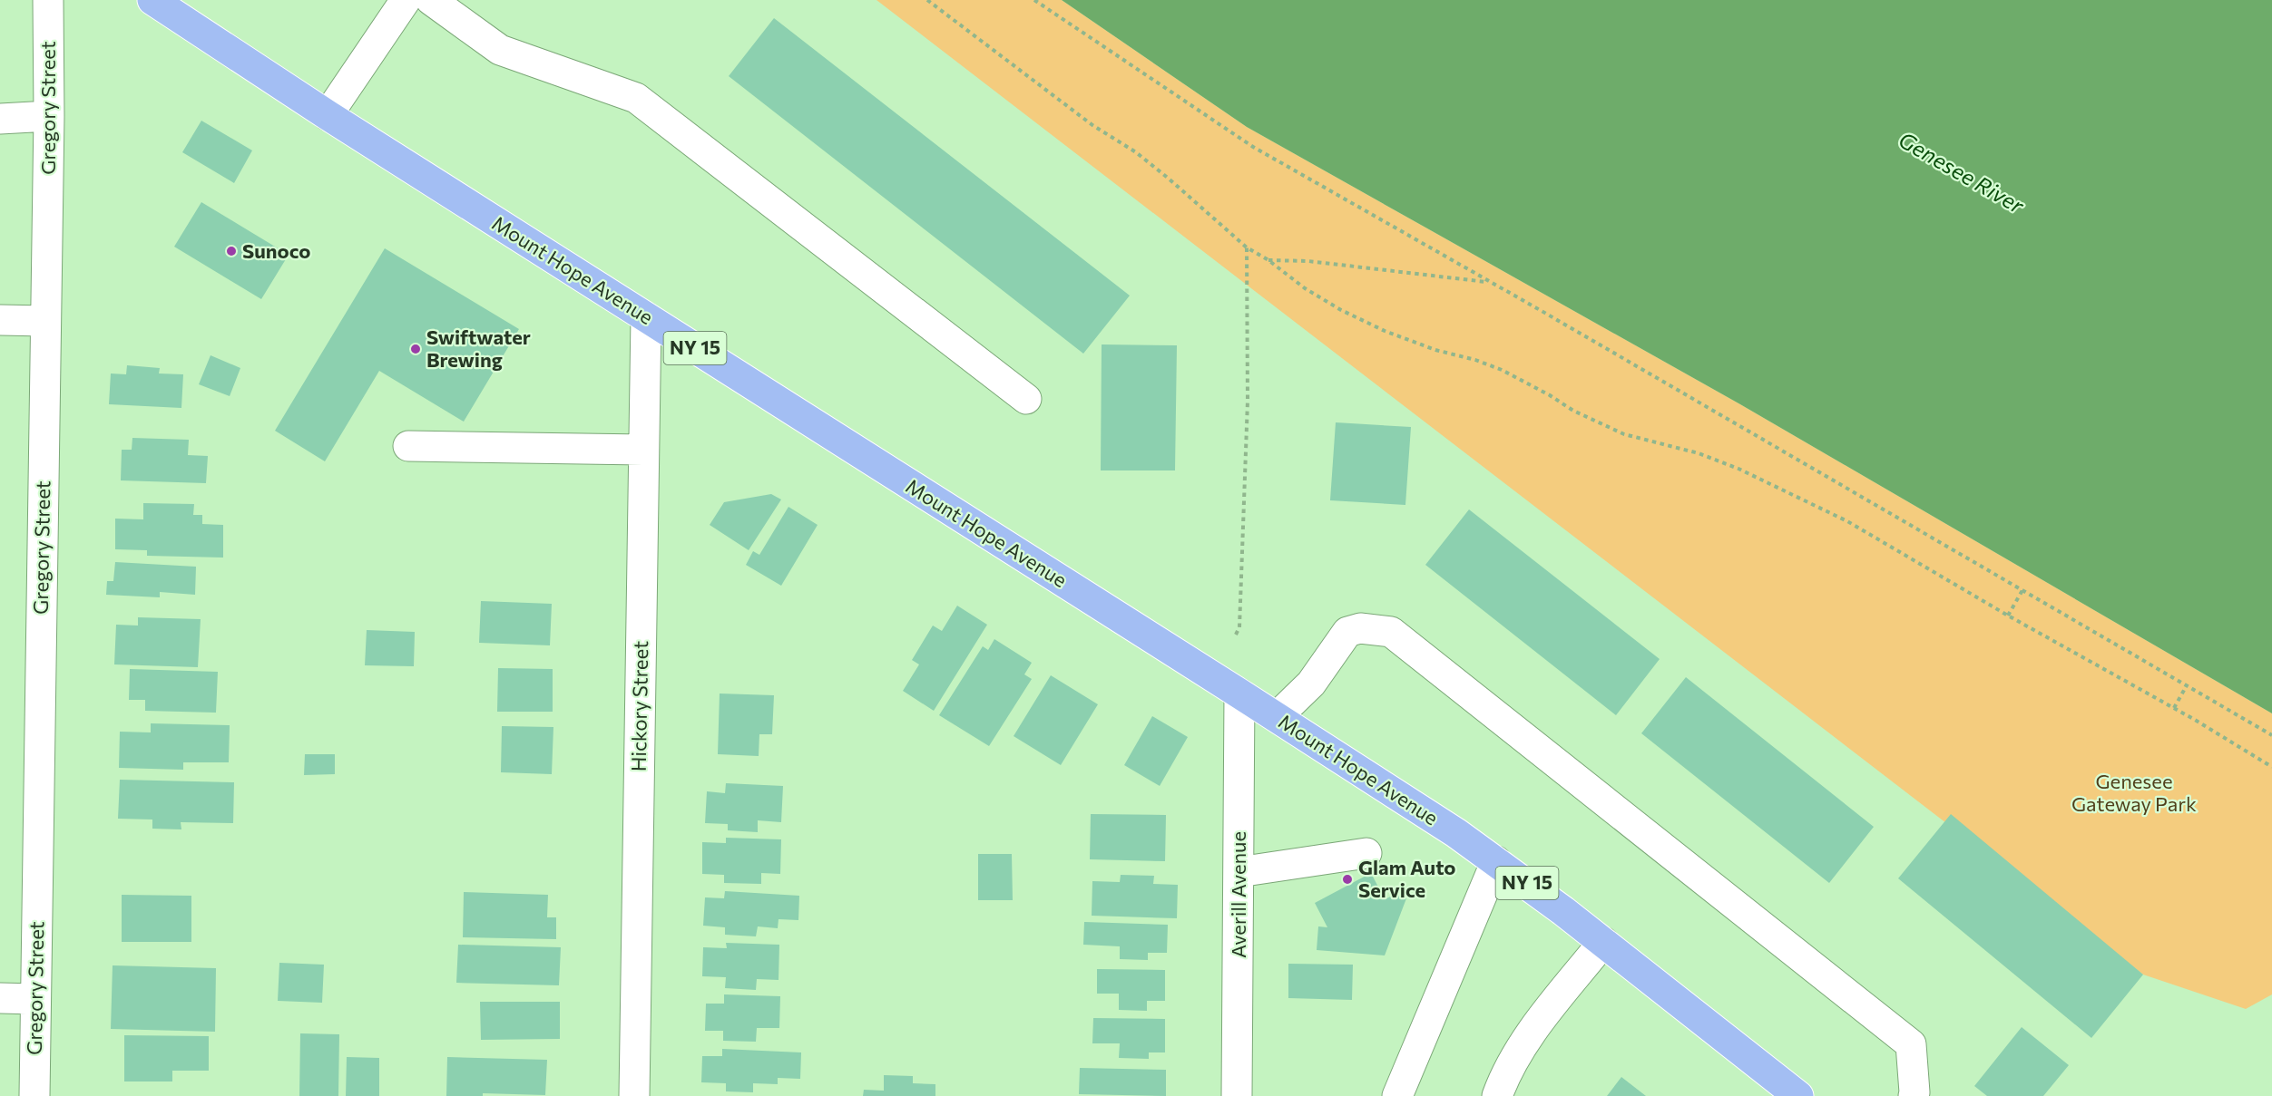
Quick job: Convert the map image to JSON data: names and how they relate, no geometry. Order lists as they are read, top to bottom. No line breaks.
{"streets":{"main road":["Mount Hope Avenue","NY 15"],"street":["Gregory Street","Hickory Street","Averill Avenue"]},"crossings":[["Mount Hope Avenue","Hickory Street"],["Mount Hope Avenue","Averill Avenue"]],"water":["Genesee River"],"parks":["Genesee Gateway Park"],"places":["Sunoco","Swiftwater Brewing","Glam Auto Service"]}
